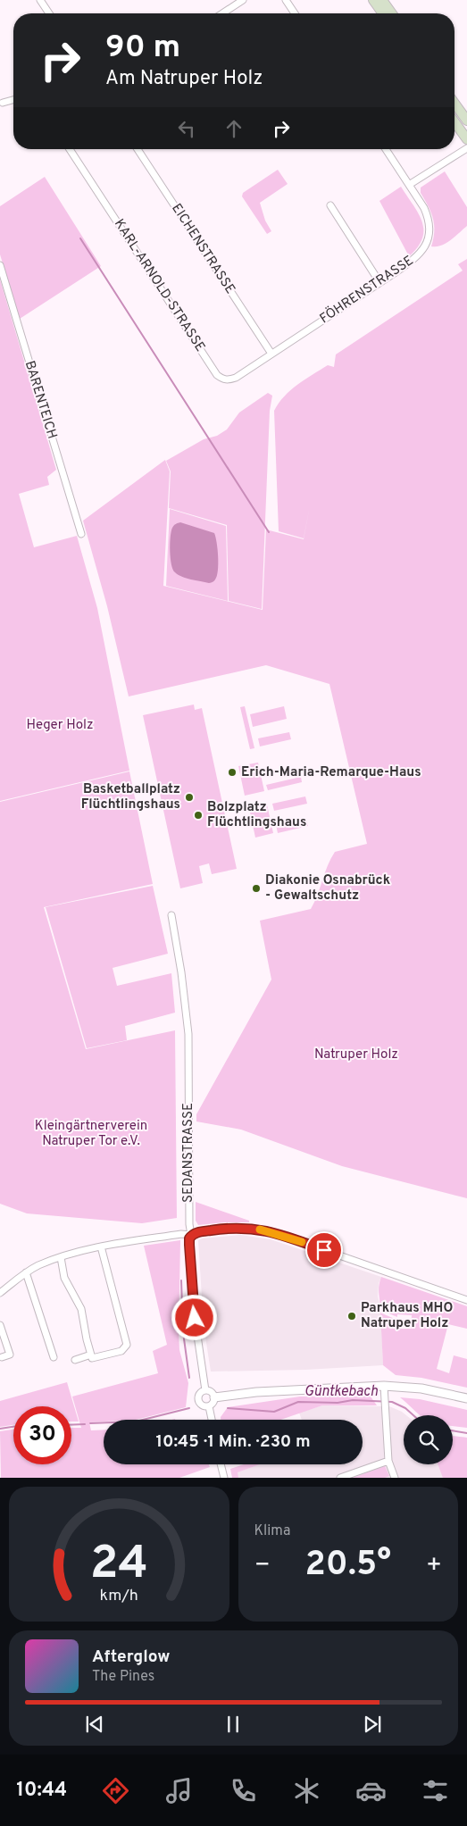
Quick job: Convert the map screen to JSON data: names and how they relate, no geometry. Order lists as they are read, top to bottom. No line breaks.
{"streets":{"street":["EICHENSTRASSE","KARL-ARNOLD-STRASSE","FÖHRENSTRASSE","BARENTEICH","SEDANSTRASSE"]},"crossings":[["EICHENSTRASSE","KARL-ARNOLD-STRASSE"],["EICHENSTRASSE","FÖHRENSTRASSE"],["KARL-ARNOLD-STRASSE","FÖHRENSTRASSE"]],"water":["Güntkebach"],"parks":["Heger Holz","Natruper Holz","Kleingärtnerverein Natruper Tor e.V."],"places":["Erich-Maria-Remarque-Haus","Basketballplatz Flüchtlingshaus","Bolzplatz Flüchtlingshaus","Diakonie Osnabrück - Gewaltschutz","Parkhaus MHO Natruper Holz"],"page":{"turn":["90 m","Am Natruper Holz"],"limit":"30","trip":"10:45 · 1 Min. · 230 m","tile":"Klima","heat":["−","20.5°","+"],"song":["Afterglow","The Pines"],"tabs":"10:44","gauge":["24","km/h"]}}
